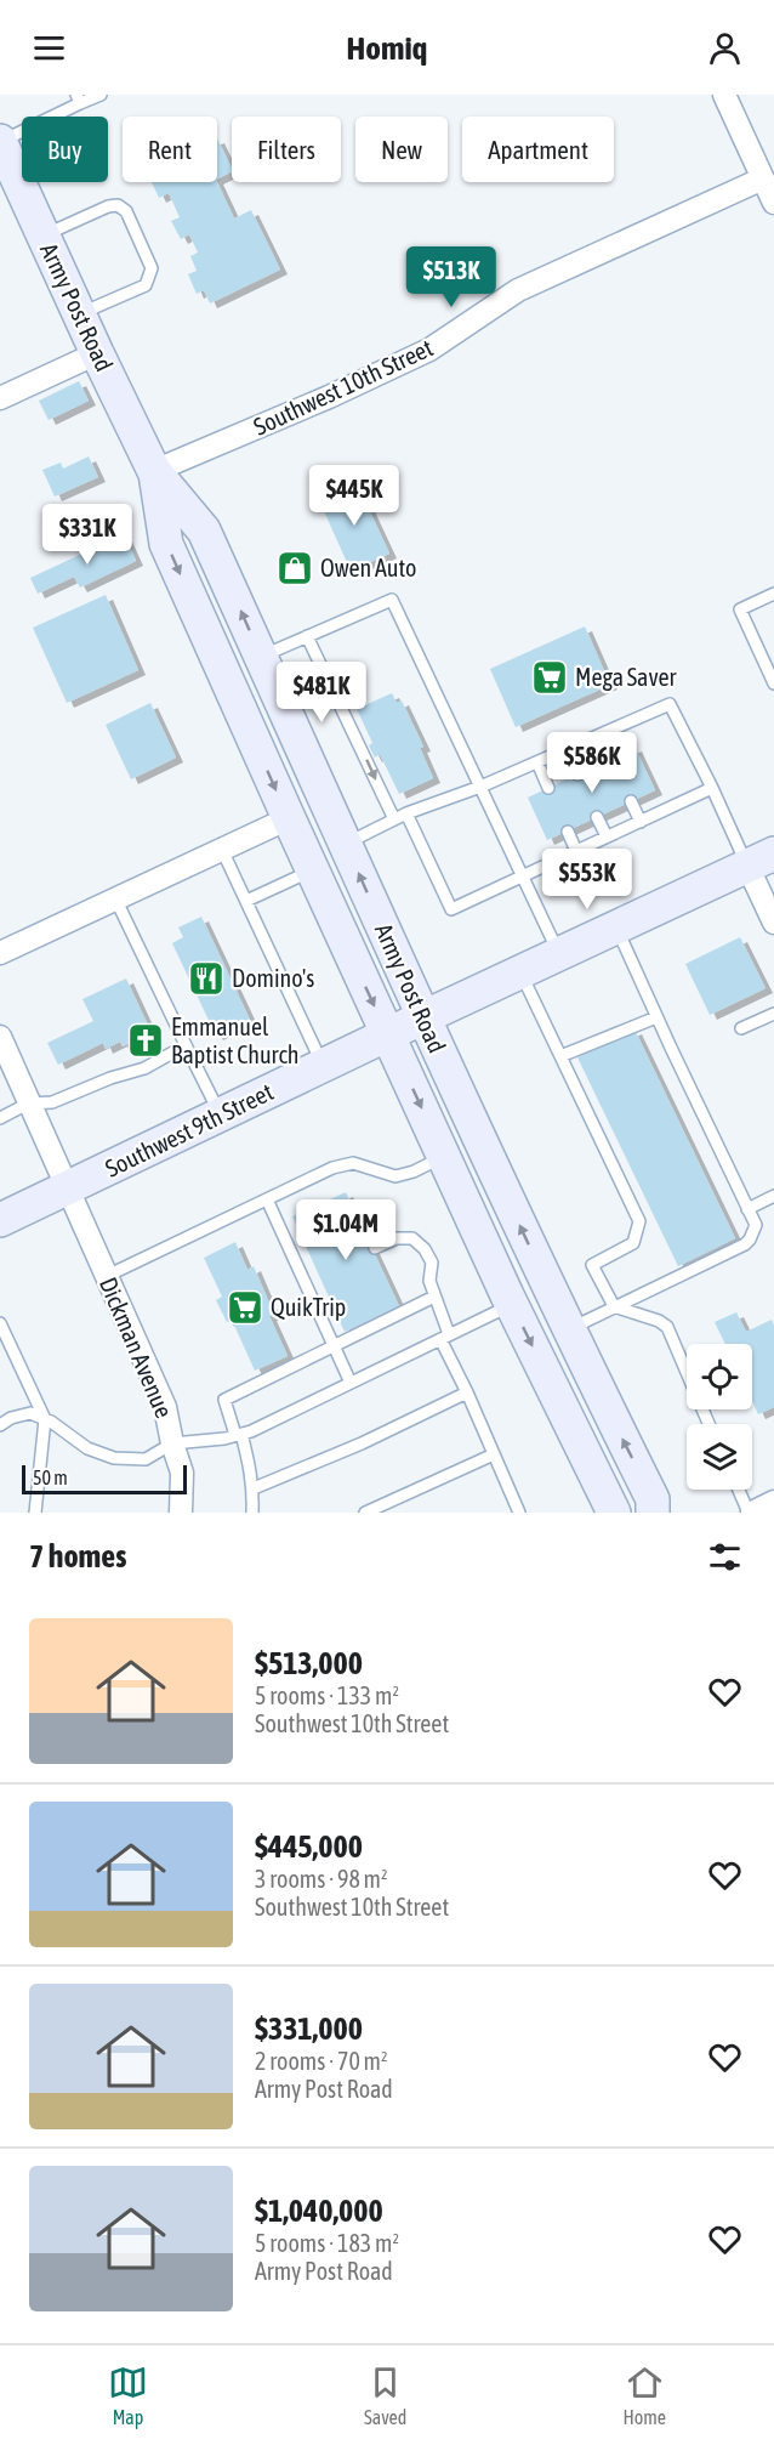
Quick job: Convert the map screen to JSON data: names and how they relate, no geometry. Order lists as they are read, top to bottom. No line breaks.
{"streets":{"main road":["Army Post Road","Southwest 9th Street"],"street":["Southwest 10th Street","Dickman Avenue"]},"crossings":[["Army Post Road","Southwest 10th Street"],["Army Post Road","Southwest 9th Street"],["Southwest 9th Street","Dickman Avenue"]],"places":{"shop":["Owen Auto"],"supermarket":["Mega Saver","QuikTrip"],"restaurant":["Domino's"],"church":["Emmanuel Baptist Church"]},"scale_bar":"50 m","page":{"header":"Homiq","chip":["Buy","Rent","Filters","New","Apartment"],"price":["$513K","$445K","$331K","$481K","$586K","$553K","$1.04M"],"scale":"50 m","heading":"7 homes","list":[{"name":"$513,000","note":"5 rooms · 133 m² · Southwest 10th Street"},{"name":"$445,000","note":"3 rooms · 98 m² · Southwest 10th Street"},{"name":"$331,000","note":"2 rooms · 70 m² · Army Post Road"},{"name":"$1,040,000","note":"5 rooms · 183 m² · Army Post Road"}],"tabs":["Map","Saved","Home"]}}
